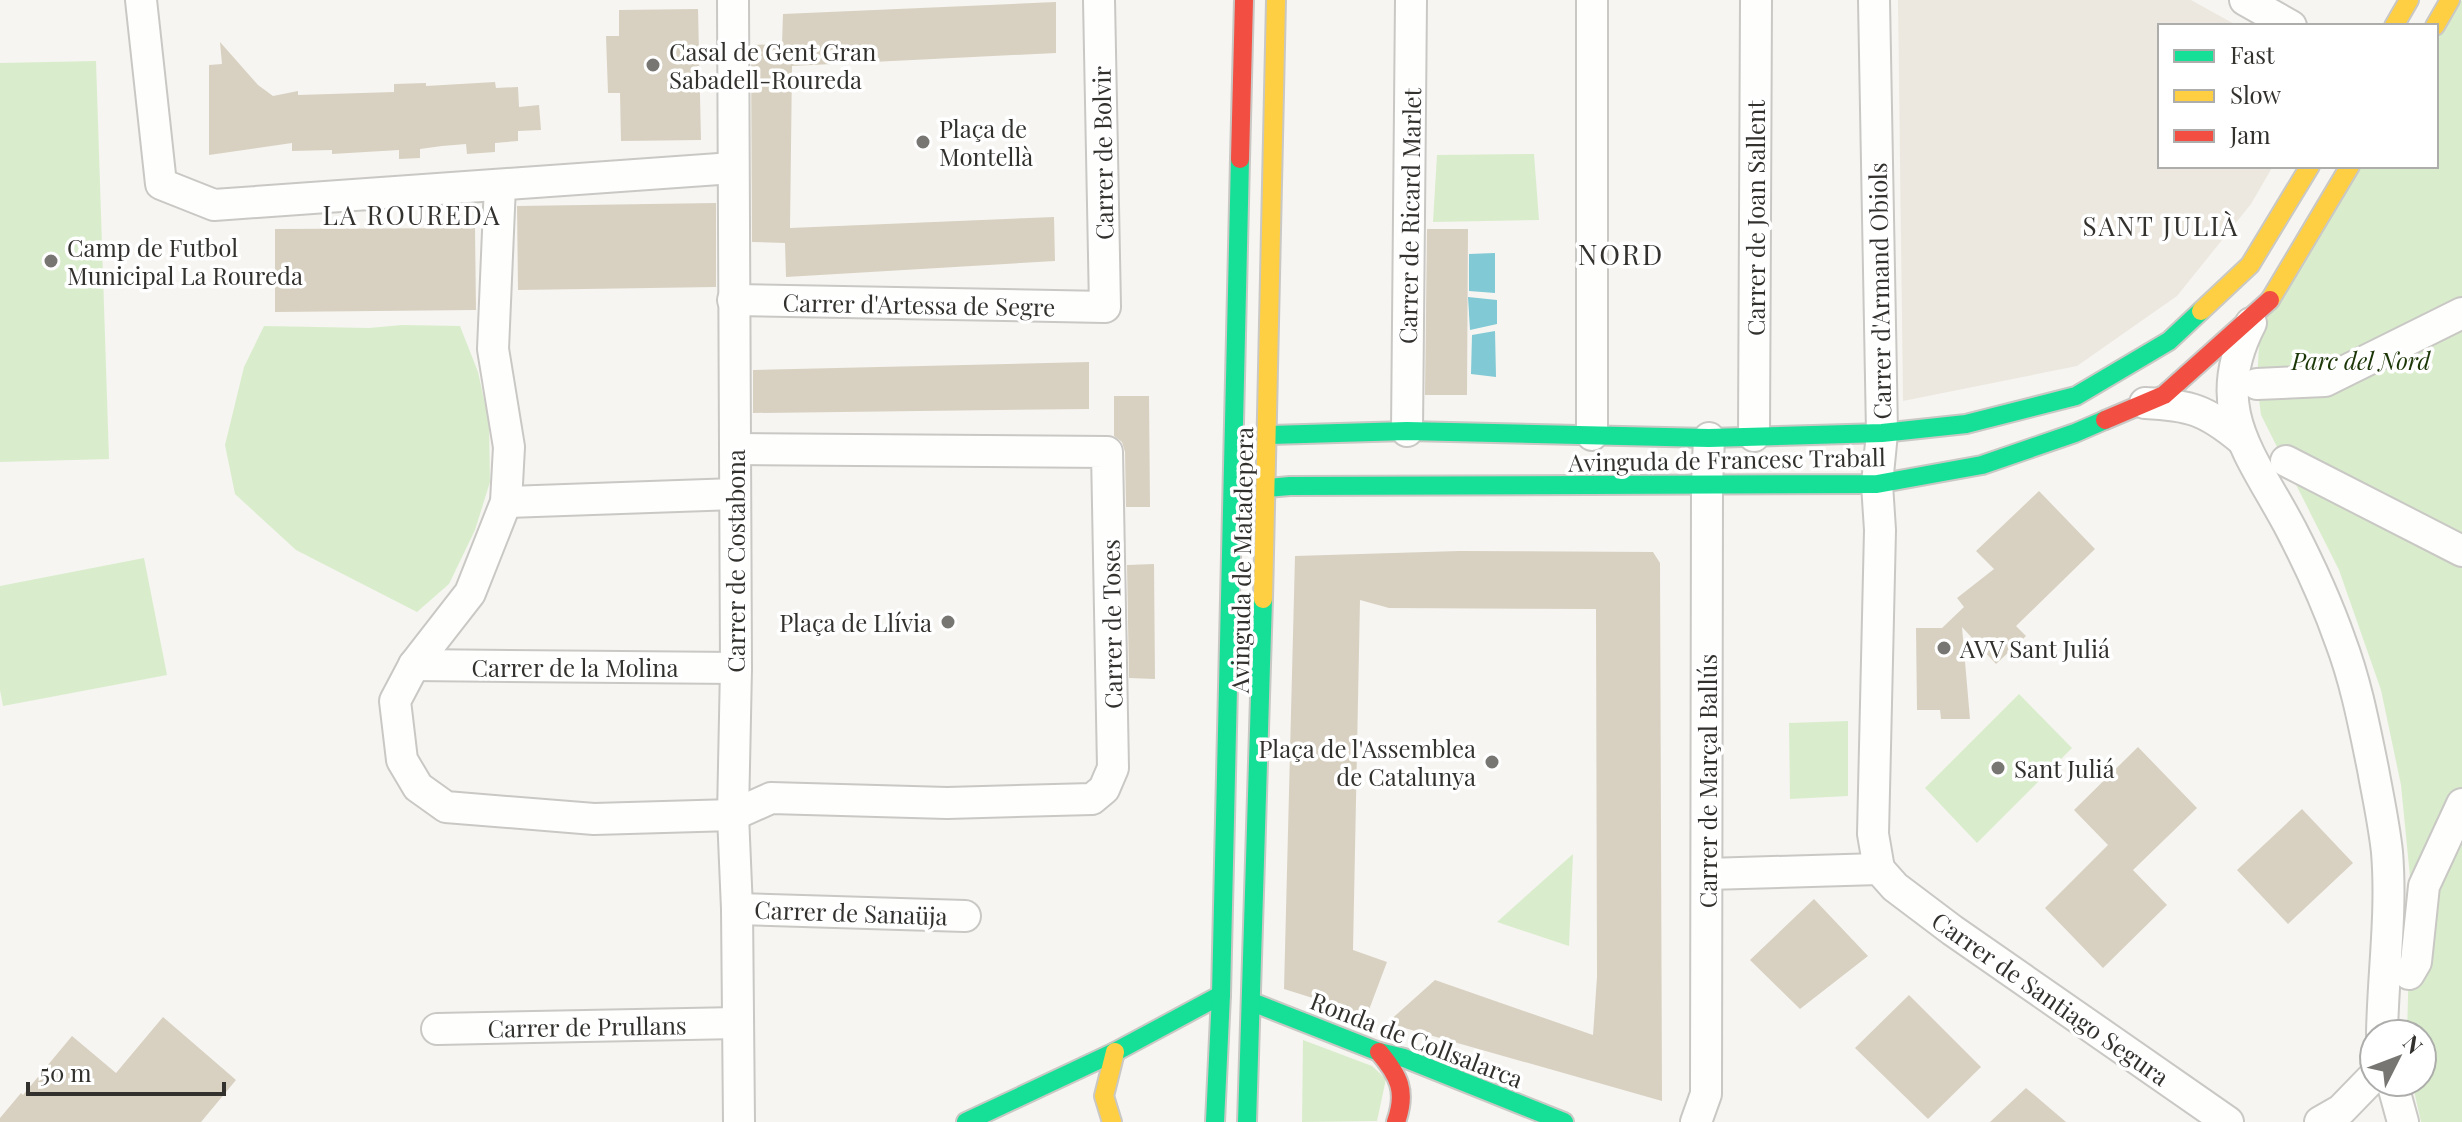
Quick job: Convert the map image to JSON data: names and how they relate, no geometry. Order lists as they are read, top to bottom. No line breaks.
{"streets":{"street":["Carrer de Bolvir","Carrer de Ricard Marlet","Carrer de Joan Sallent","Carrer d'Armand Obiols","Carrer d'Artessa de Segre","Avinguda de Francesc Traball","Avinguda de Matadepera","Carrer de Costabona","Carrer de Toses","Carrer de la Molina","Carrer de Marçal Ballús","Carrer de Sanaüja","Carrer de Santiago Segura","Carrer de Prullans","Ronda de Collsalarca"]},"crossings":[["Carrer de Bolvir","Carrer d'Artessa de Segre"],["Carrer de Ricard Marlet","Avinguda de Francesc Traball"],["Carrer de Joan Sallent","Avinguda de Francesc Traball"],["Carrer d'Armand Obiols","Avinguda de Francesc Traball"],["Carrer d'Armand Obiols","Carrer de Santiago Segura"],["Carrer d'Artessa de Segre","Carrer de Costabona"],["Avinguda de Francesc Traball","Avinguda de Matadepera"],["Avinguda de Francesc Traball","Carrer de Marçal Ballús"],["Avinguda de Matadepera","Ronda de Collsalarca"],["Carrer de Costabona","Carrer de Toses"],["Carrer de Costabona","Carrer de la Molina"],["Carrer de Costabona","Carrer de Sanaüja"],["Carrer de Costabona","Carrer de Prullans"]],"districts":["LA ROUREDA","SANT JULIÀ","NORD"],"parks":["Parc del Nord"],"places":["Casal de Gent Gran Sabadell-Roureda","Plaça de Montellà","Camp de Futbol Municipal La Roureda","Plaça de Llívia","AVV Sant Juliá","Plaça de l'Assemblea de Catalunya","Sant Juliá"],"legend":["Fast","Slow","Jam"],"scale_bar":"50 m","north":"top right"}
